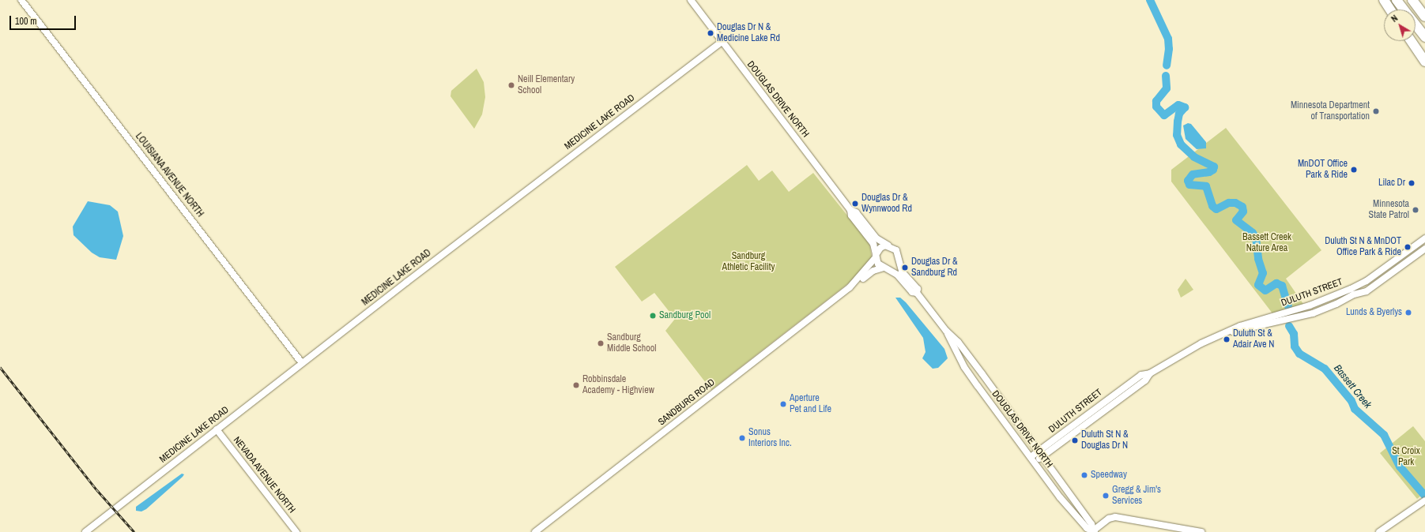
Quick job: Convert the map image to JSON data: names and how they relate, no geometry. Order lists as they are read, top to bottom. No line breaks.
{"streets":{"street":["DOUGLAS DRIVE NORTH","MEDICINE LAKE ROAD","LOUISIANA AVENUE NORTH","DULUTH STREET","SANDBURG ROAD","NEVADA AVENUE NORTH"]},"crossings":[["DOUGLAS DRIVE NORTH","MEDICINE LAKE ROAD"],["DOUGLAS DRIVE NORTH","DULUTH STREET"],["DOUGLAS DRIVE NORTH","SANDBURG ROAD"],["MEDICINE LAKE ROAD","LOUISIANA AVENUE NORTH"],["MEDICINE LAKE ROAD","NEVADA AVENUE NORTH"]],"water":["Bassett Creek"],"parks":["Bassett Creek Nature Area","Sandburg Athletic Facility","St Croix Park"],"places":["Douglas Dr N & Medicine Lake Rd","Neill Elementary School","Minnesota Department of Transportation","MnDOT Office Park & Ride","Lilac Dr","Douglas Dr & Wynnwood Rd","Minnesota State Patrol","Duluth St N & MnDOT Office Park & Ride","Douglas Dr & Sandburg Rd","Lunds & Byerlys","Sandburg Pool","Duluth St & Adair Ave N","Sandburg Middle School","Robbinsdale Academy - Highview","Aperture Pet and Life","Sonus Interiors Inc.","Duluth St N & Douglas Dr N","Speedway","Gregg & Jim's Services"],"scale_bar":"100 m","north":"top left"}
